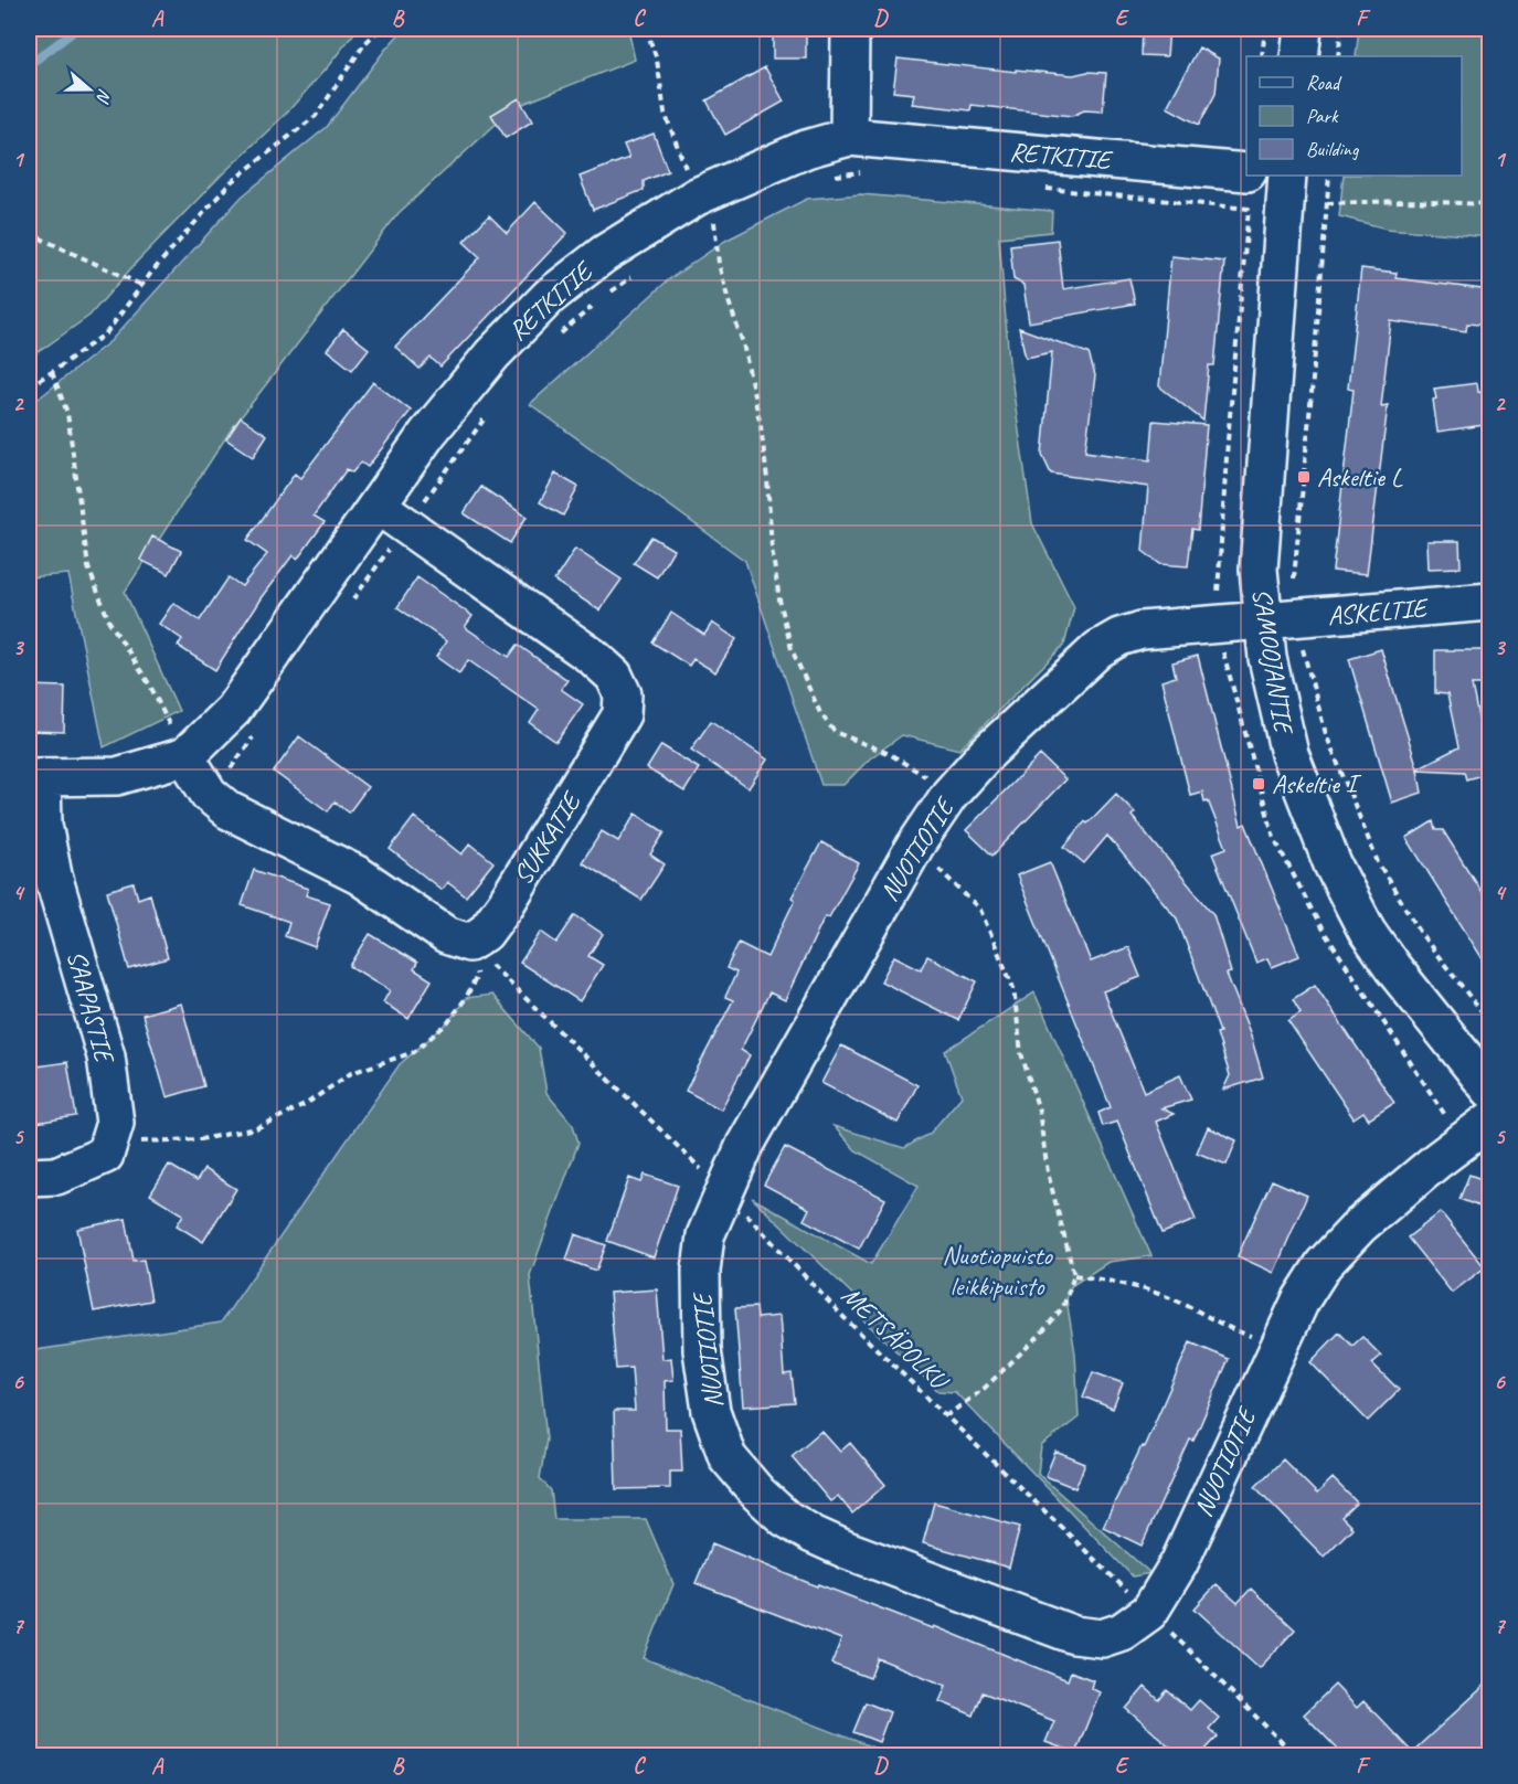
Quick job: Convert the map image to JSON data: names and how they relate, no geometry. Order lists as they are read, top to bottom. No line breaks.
{"streets":{"street":["RETKITIE","ASKELTIE","SAMOOJANTIE","SUKKATIE","NUOTIOTIE","SAAPASTIE"],"path":["METSÄPOLKU"]},"crossings":[["RETKITIE","SUKKATIE"],["RETKITIE","SAAPASTIE"],["ASKELTIE","SAMOOJANTIE"],["ASKELTIE","NUOTIOTIE"],["SAMOOJANTIE","NUOTIOTIE"],["SUKKATIE","METSÄPOLKU"],["NUOTIOTIE","METSÄPOLKU"]],"parks":["Nuotiopuisto leikkipuisto"],"places":{"transit":["Askeltie L","Askeltie I"]},"legend":["Road","Park","Building"],"north":"right","grid":{"columns":["A","B","C","D","E","F"],"rows":["1","2","3","4","5","6","7"]}}
